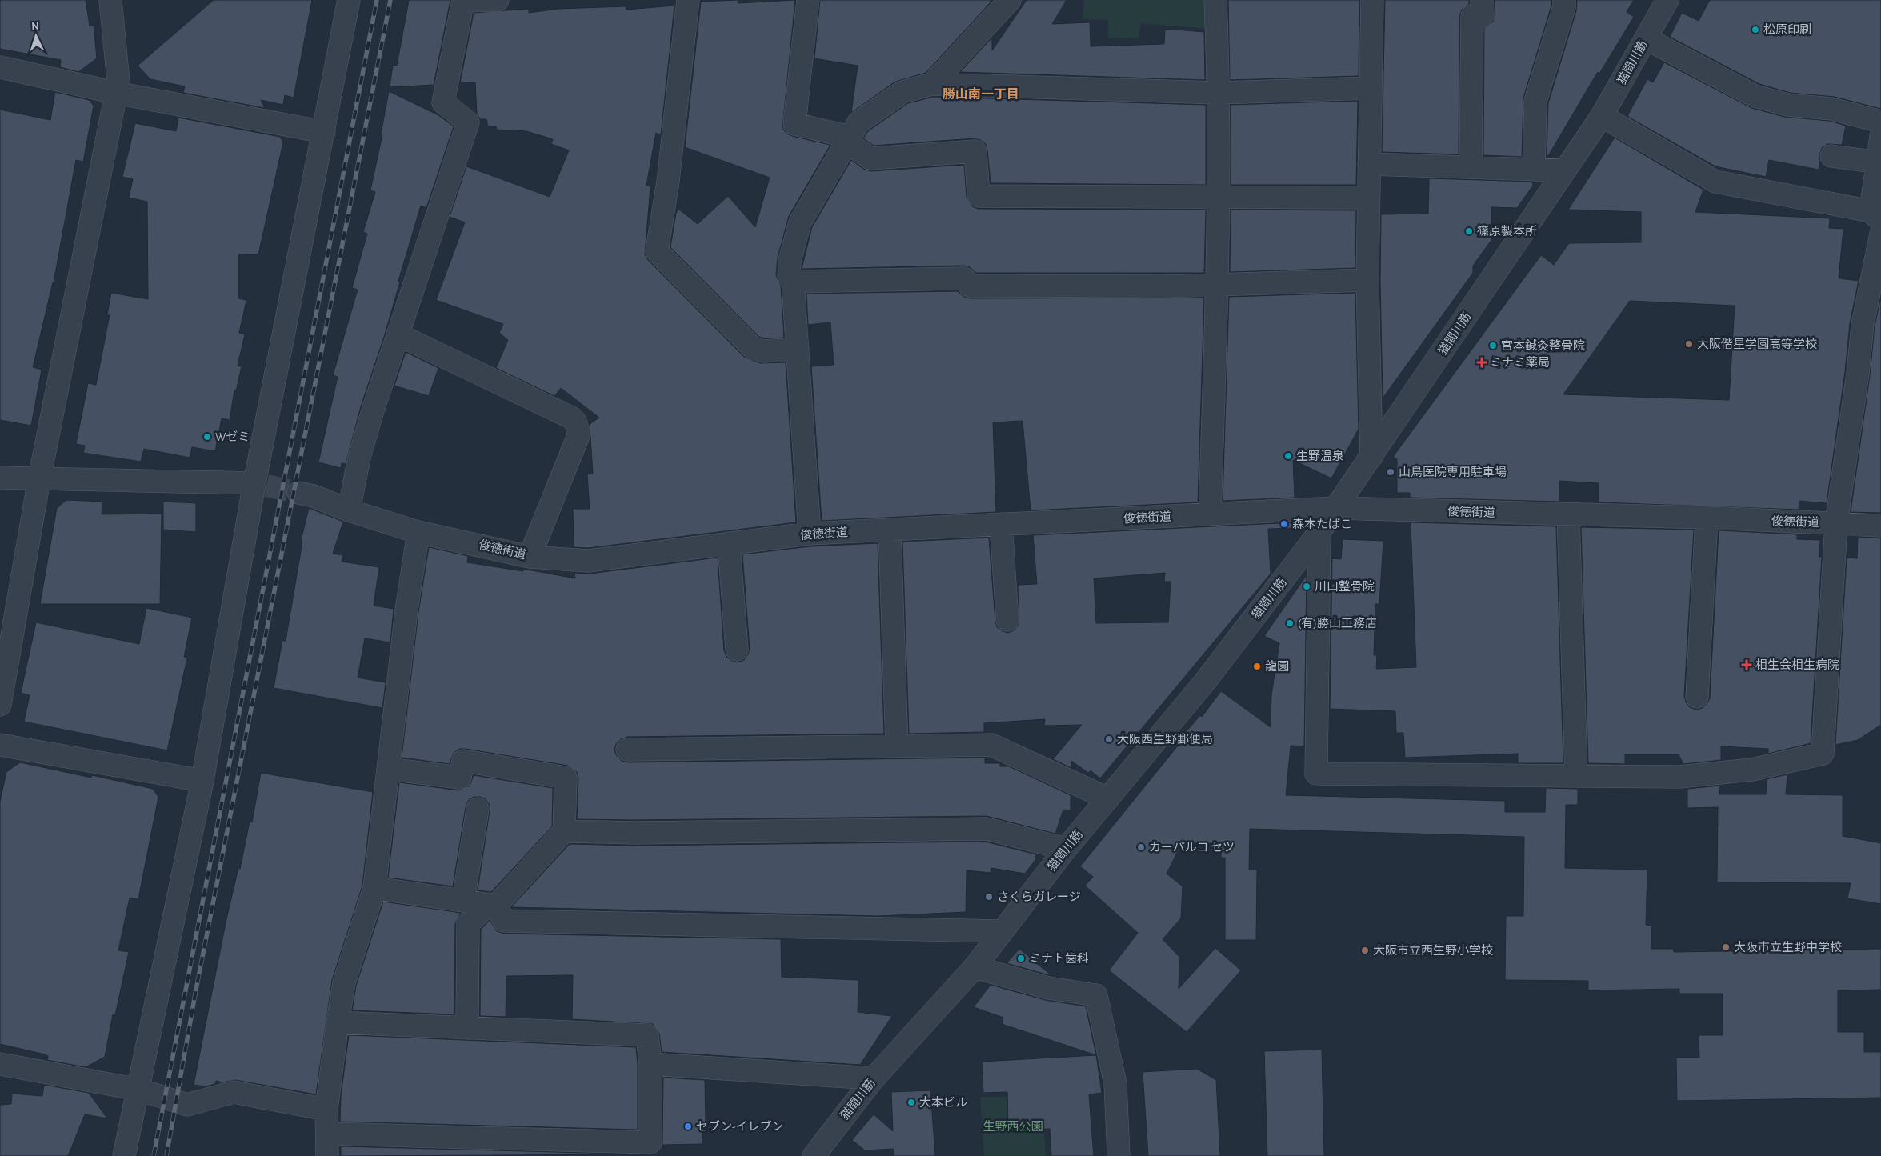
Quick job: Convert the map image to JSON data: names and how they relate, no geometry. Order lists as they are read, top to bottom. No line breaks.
{"streets":{"street":["猫間川筋","俊徳街道"]},"crossings":[["猫間川筋","俊徳街道"]],"districts":["勝山南一丁目"],"parks":["生野西公園"],"places":{"other":["松原印刷","篠原製本所","大阪偕星学園高等学校","宮本鍼灸整骨院","Wゼミ","生野温泉","山鳥医院専用駐車場","森本たばこ","川口整骨院","(有)勝山工務店","龍園","大阪西生野郵便局","カーパルコ セツ","さくらガレージ","大阪市立生野中学校","大阪市立西生野小学校","ミナト歯科","大本ビル","セブン-イレブン"],"health":["ミナミ薬局","相生会相生病院"]},"north":"top"}
